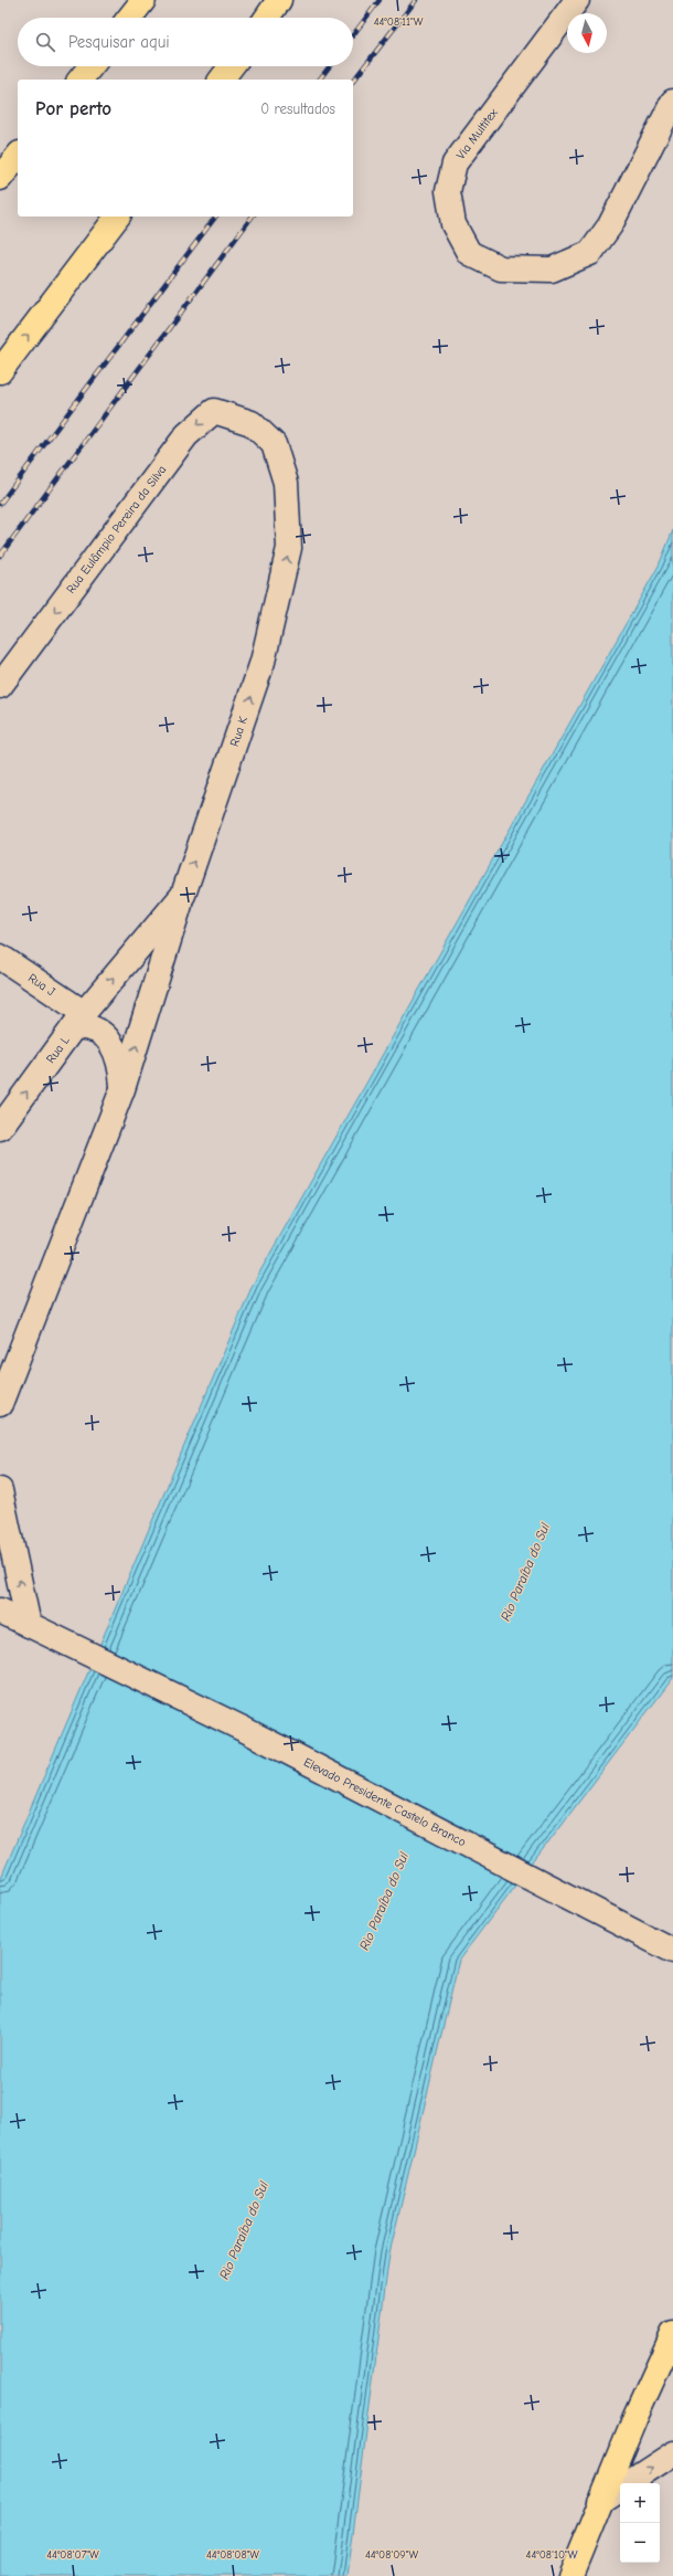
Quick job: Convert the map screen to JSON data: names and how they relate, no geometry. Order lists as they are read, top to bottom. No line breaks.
{"streets":{"street":["Via Multitex","Rua Eulâmpio Pereira da Silva","Rua K","Rua J","Rua L","Elevado Presidente Castelo Branco"]},"crossings":[["Rua Eulâmpio Pereira da Silva","Rua K"],["Rua K","Rua J"],["Rua K","Rua L"],["Rua J","Rua L"]],"one_way":["Rua Eulâmpio Pereira da Silva","Rua K"],"water":["Rio Paraíba do Sul"],"north":"bottom","page":{"search":"Pesquisar aqui","heading":["Por perto","0 resultados"],"map_buttons":["+","−"]},"coordinates":["44°08'11\"W","44°08'07\"W","44°08'08\"W","44°08'09\"W","44°08'10\"W"]}
